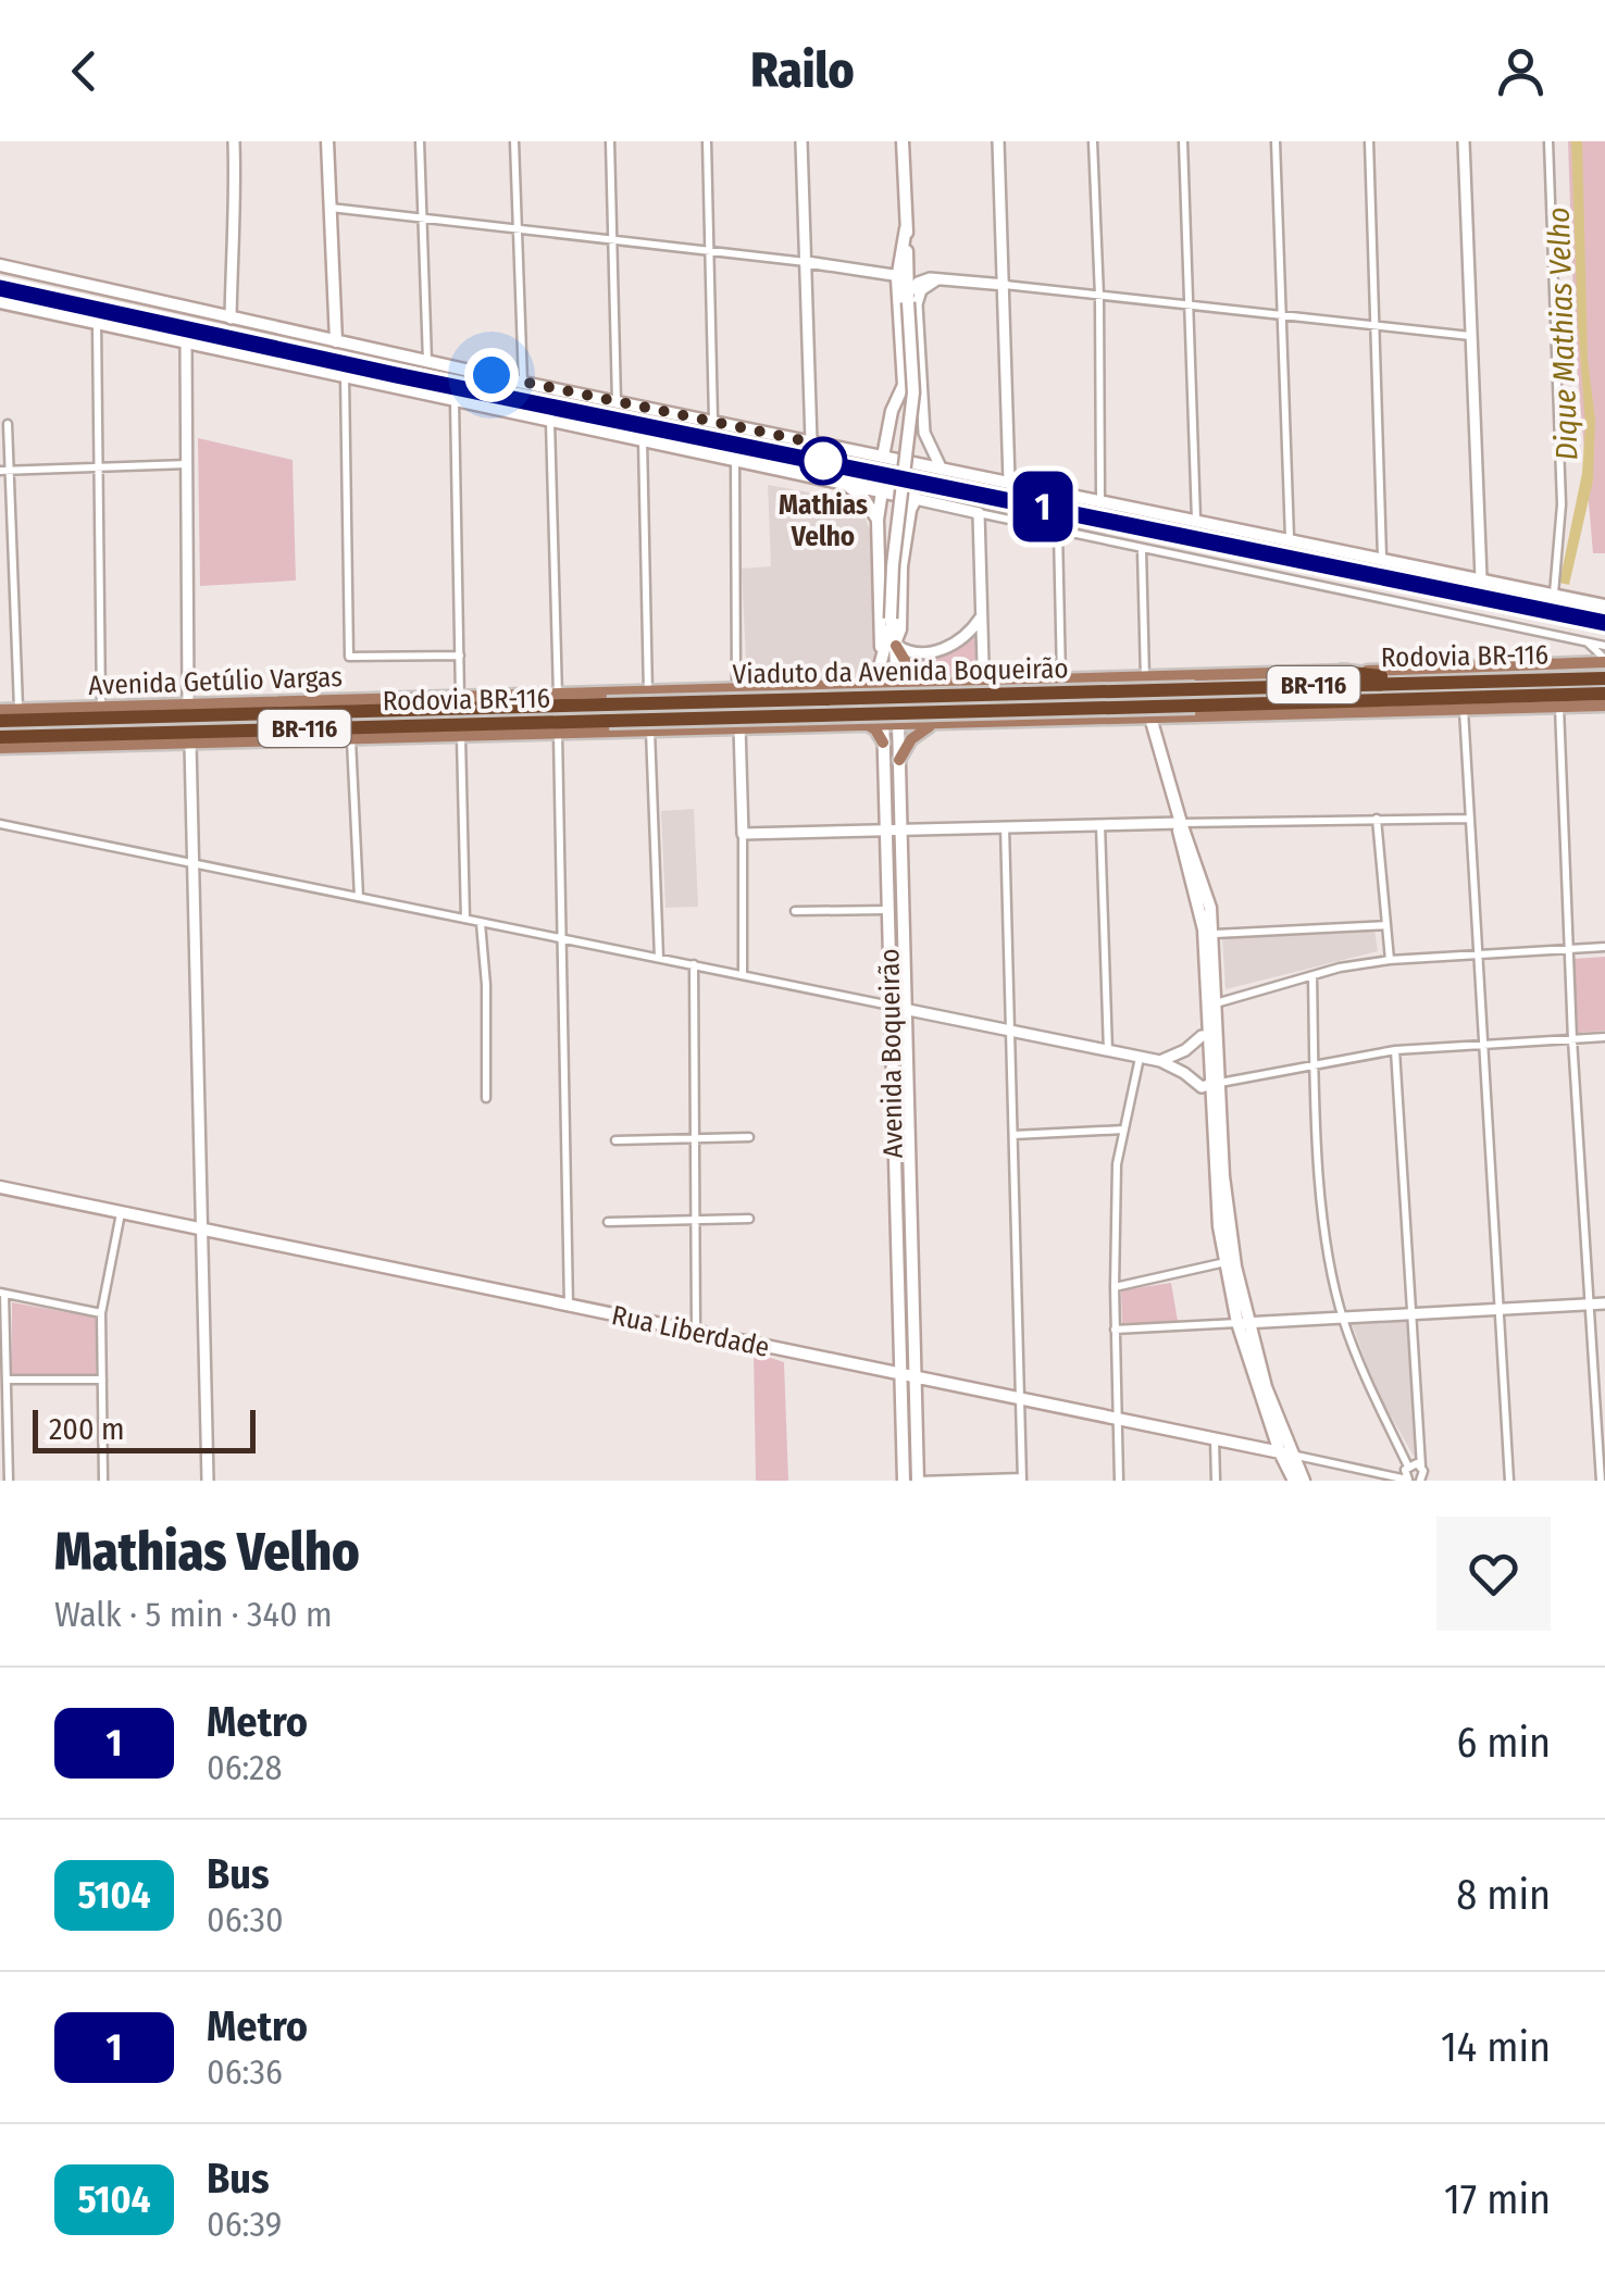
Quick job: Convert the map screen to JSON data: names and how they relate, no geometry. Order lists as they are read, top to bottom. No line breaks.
{"streets":{"highway":["Rodovia BR-116","Viaduto da Avenida Boqueirão","BR-116"],"main road":["Avenida Getúlio Vargas","Avenida Boqueirão","Rua Liberdade"]},"crossings":[["Rodovia BR-116","Viaduto da Avenida Boqueirão"],["Rodovia BR-116","BR-116"],["Avenida Getúlio Vargas","BR-116"],["Avenida Getúlio Vargas","Avenida Boqueirão"],["Avenida Boqueirão","Rua Liberdade"]],"water":["Dique Mathias Velho"],"places":["Mathias Velho"],"lines":["metro line 1"],"scale_bar":"200 m","page":{"header":"Railo","on_map":"1","scale":"200 m","heading":["Mathias Velho","Walk · 5 min · 340 m"],"list":[{"mark":"1","name":"Metro","note":"06:28","value":"6 min"},{"mark":"5104","name":"Bus","note":"06:30","value":"8 min"},{"mark":"1","name":"Metro","note":"06:36","value":"14 min"},{"mark":"5104","name":"Bus","note":"06:39","value":"17 min"}]}}
